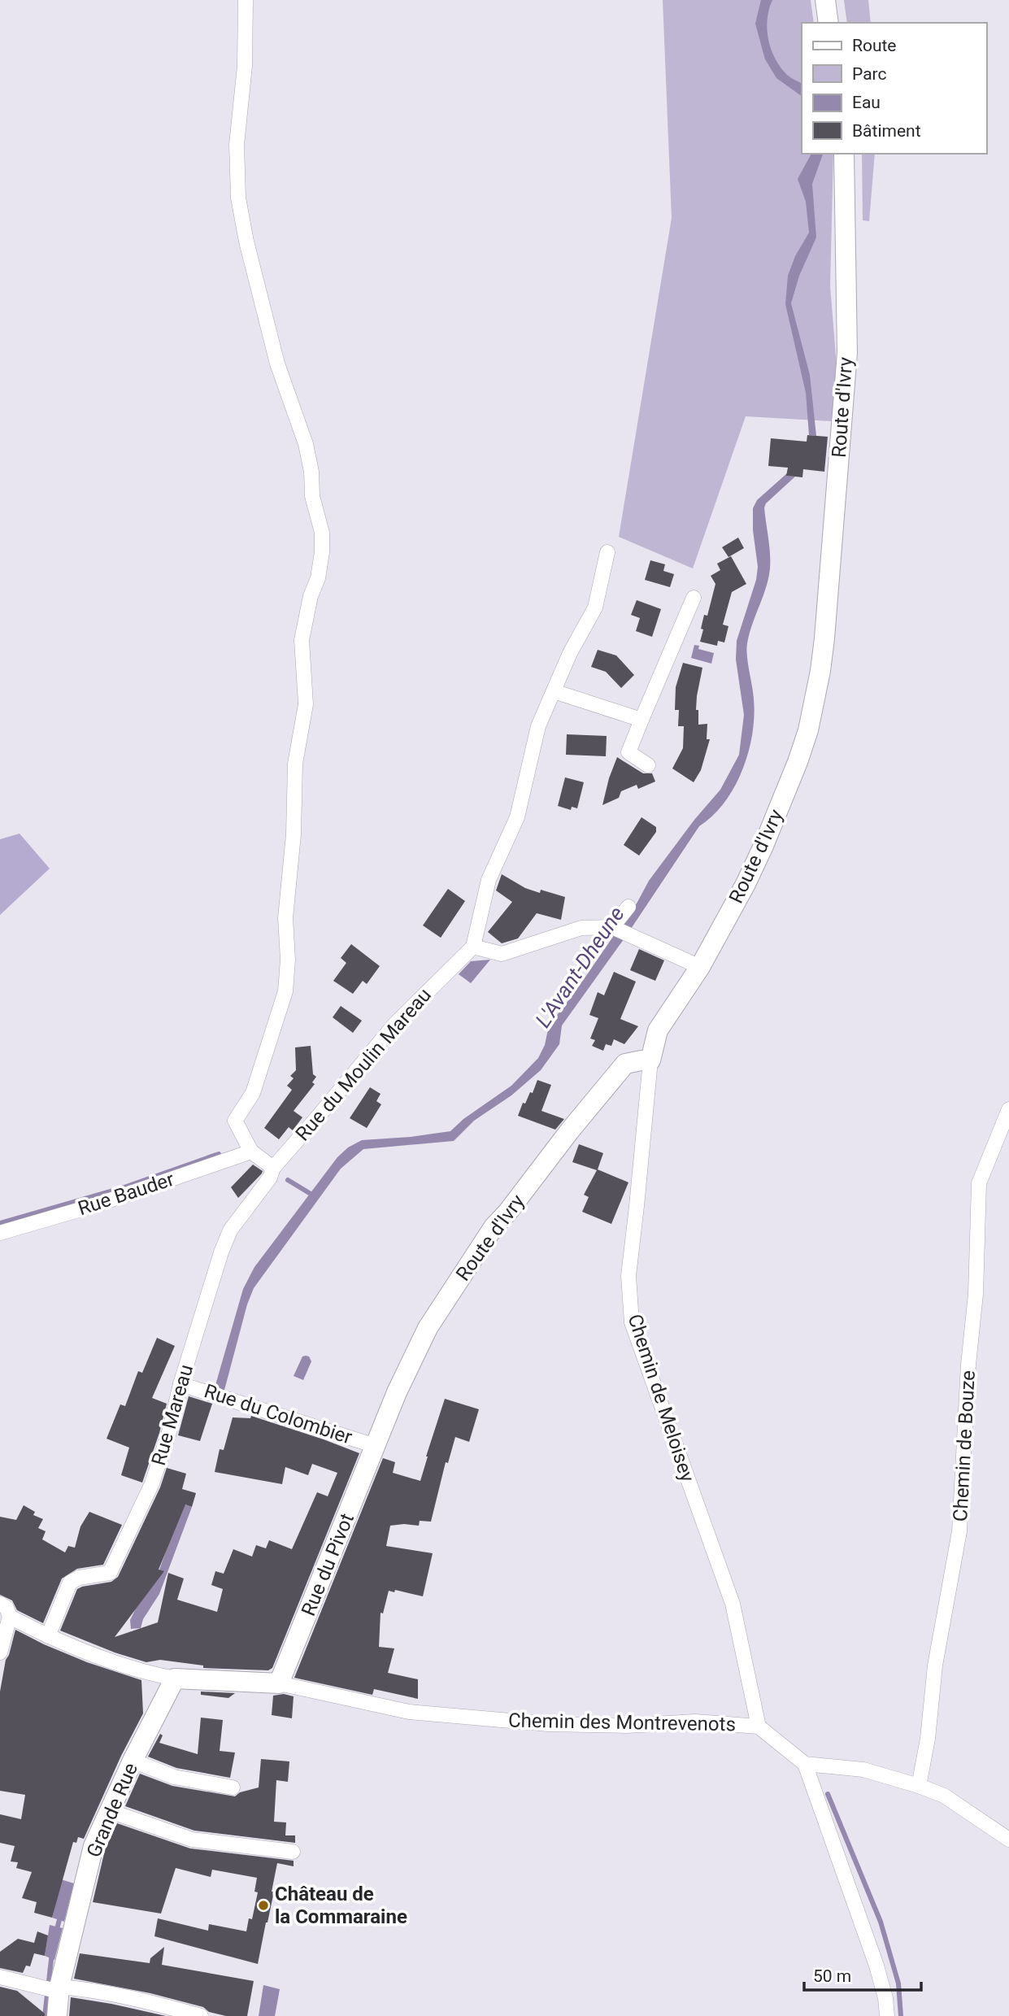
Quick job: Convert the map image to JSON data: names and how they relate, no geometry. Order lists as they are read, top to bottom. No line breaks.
{"streets":{"main road":["Route d'Ivry","Rue du Pivot","Grande Rue"],"street":["Rue du Moulin Mareau","Rue Bauder","Chemin de Meloisey","Rue du Colombier","Rue Mareau","Chemin de Bouze","Chemin des Montrevenots"]},"crossings":[["Route d'Ivry","Chemin de Meloisey"],["Route d'Ivry","Rue du Colombier"],["Route d'Ivry","Rue du Pivot"],["Rue du Moulin Mareau","Rue Mareau"],["Chemin de Meloisey","Chemin des Montrevenots"],["Rue du Colombier","Rue Mareau"],["Rue du Colombier","Rue du Pivot"],["Rue du Pivot","Chemin des Montrevenots"]],"water":["L'Avant-Dheune"],"places":["Château de la Commaraine"],"legend":["Route","Parc","Eau","Bâtiment"],"scale_bar":"50 m"}
